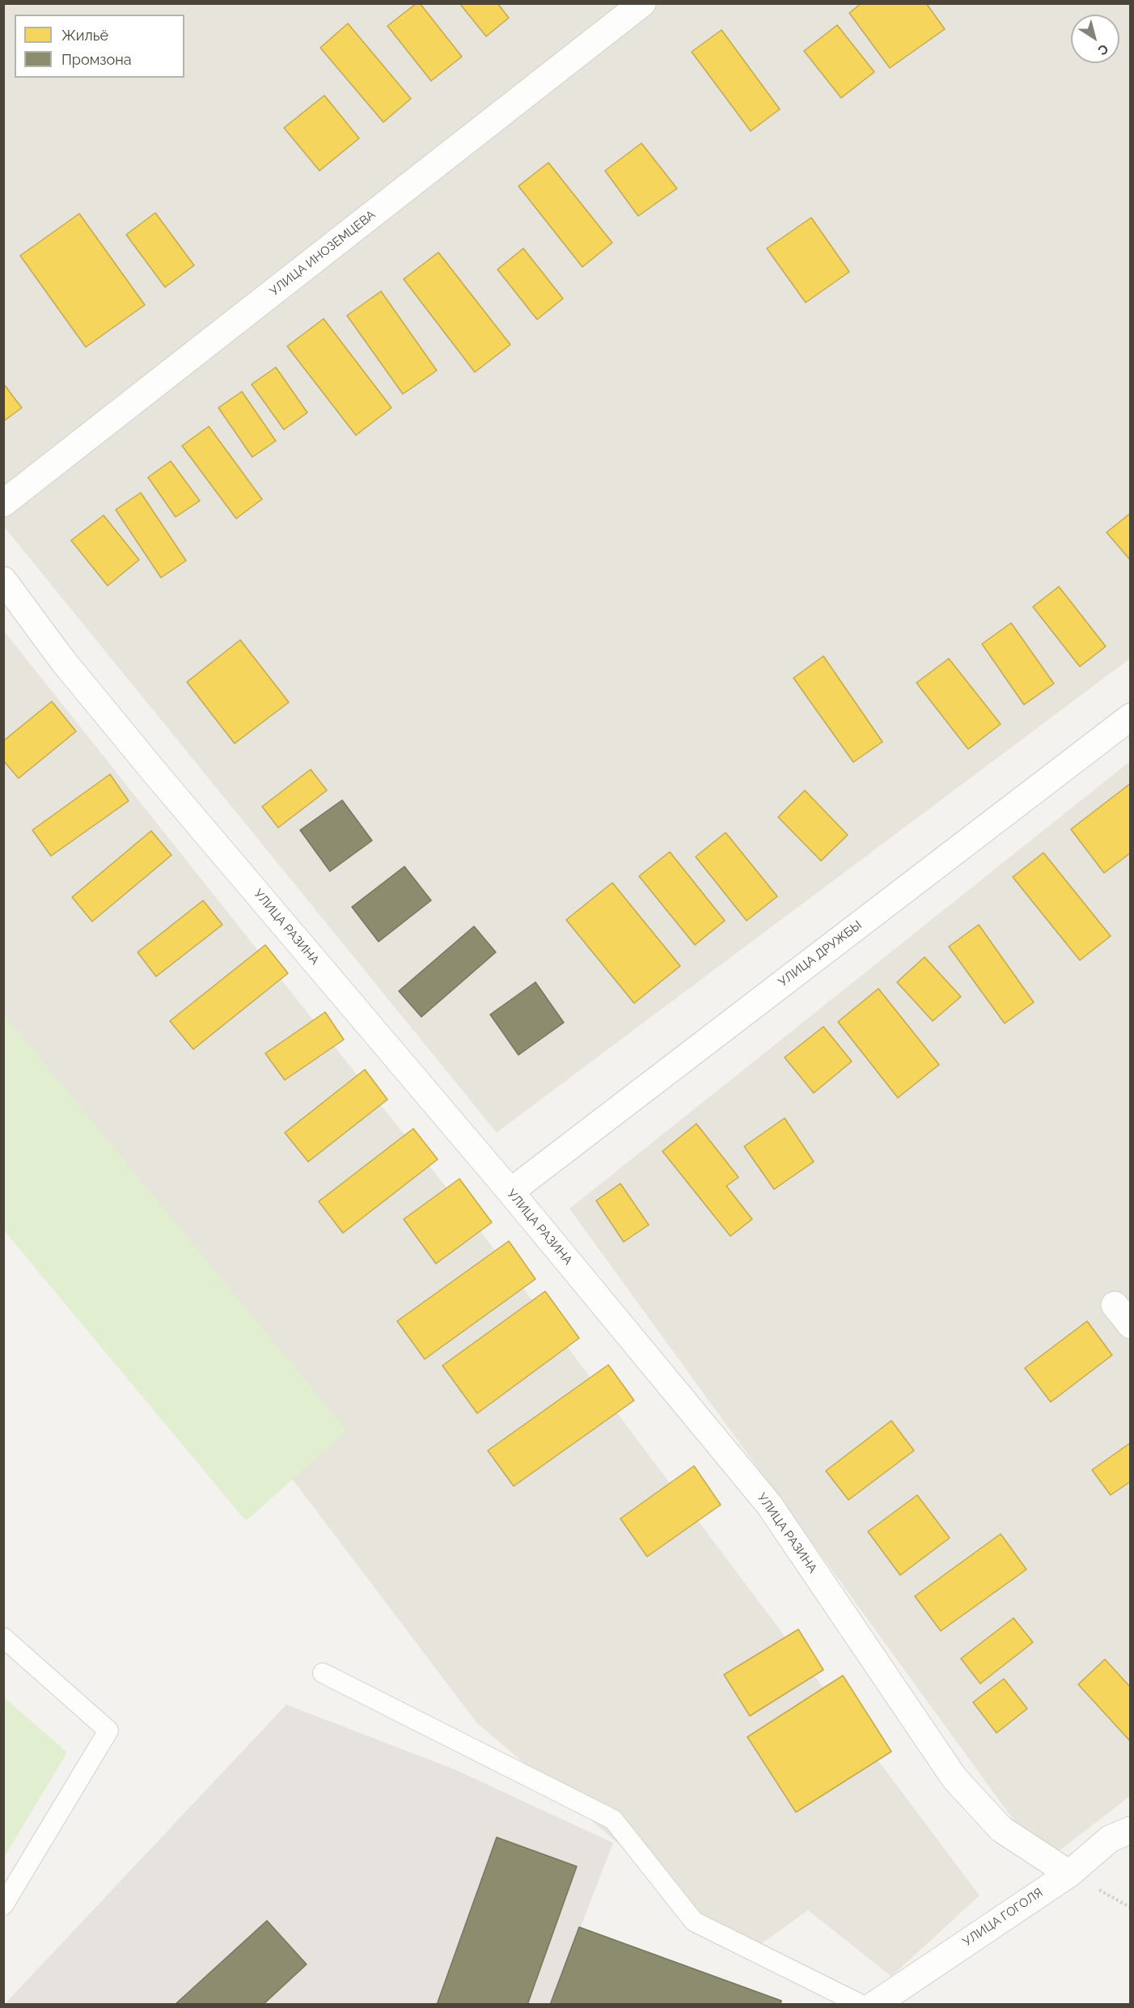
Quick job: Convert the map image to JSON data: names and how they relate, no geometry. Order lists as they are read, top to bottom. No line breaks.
{"streets":{"street":["УЛИЦА ИНОЗЕМЦЕВА","УЛИЦА РАЗИНА","УЛИЦА ДРУЖБЫ","УЛИЦА ГОГОЛЯ"]},"crossings":[["УЛИЦА РАЗИНА","УЛИЦА ДРУЖБЫ"],["УЛИЦА РАЗИНА","УЛИЦА ГОГОЛЯ"]],"legend":["Жильё","Промзона"],"north":"bottom right"}
